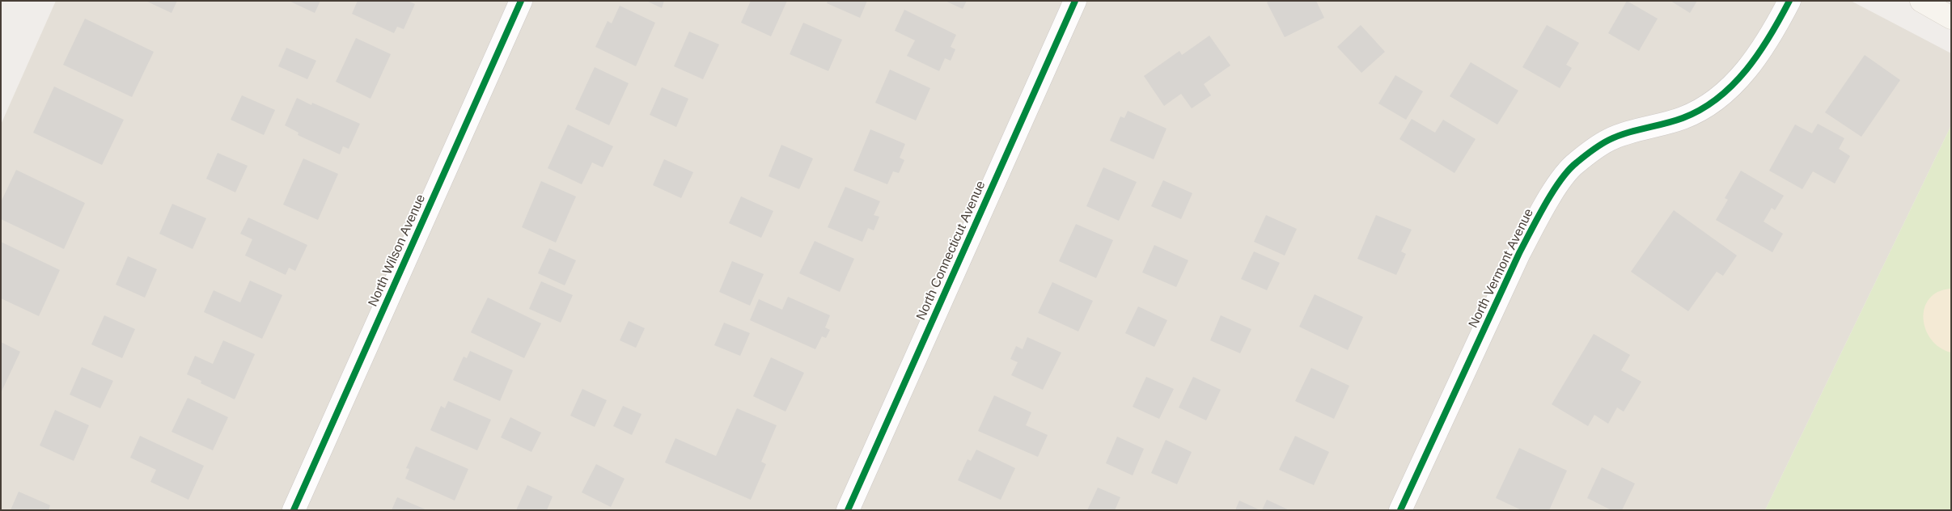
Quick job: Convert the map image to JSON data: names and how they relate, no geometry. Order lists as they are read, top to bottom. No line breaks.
{"streets":{"street":["North Wilson Avenue","North Connecticut Avenue","North Vermont Avenue"]}}
